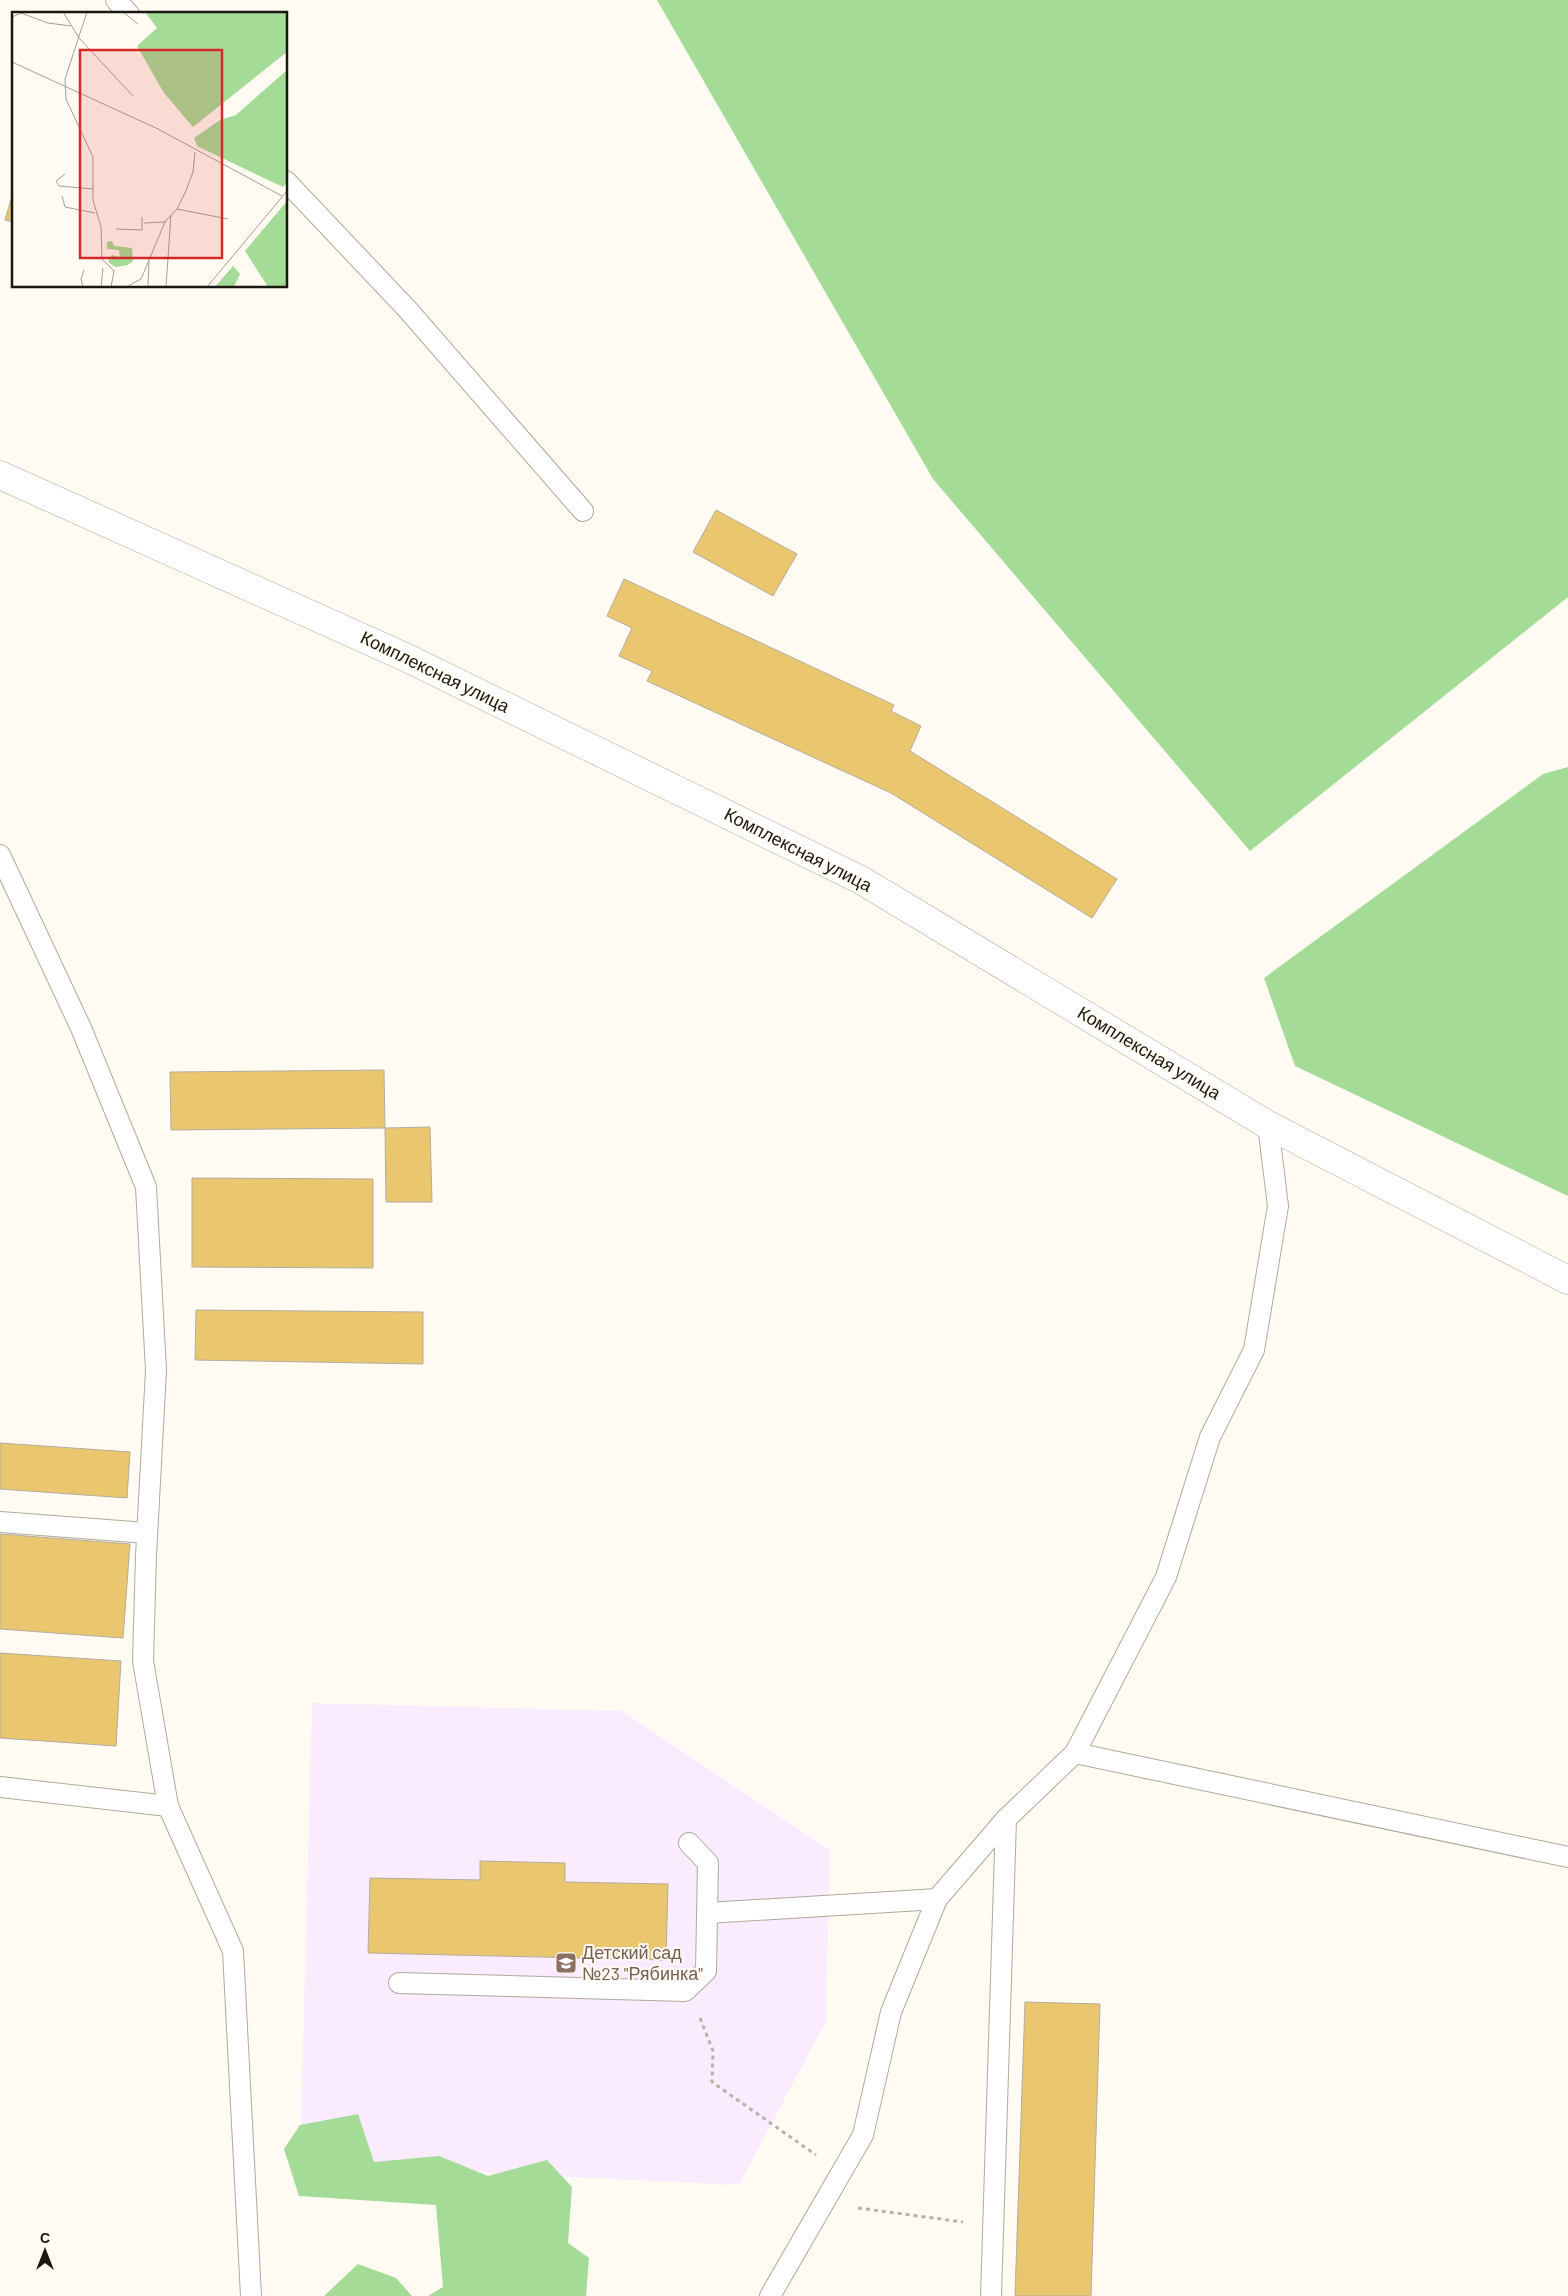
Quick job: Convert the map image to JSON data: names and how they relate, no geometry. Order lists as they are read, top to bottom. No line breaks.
{"streets":{"street":["Комплексная улица"]},"places":{"school or university":["Детский сад №23 \"Рябинка\""]},"north":"top"}
